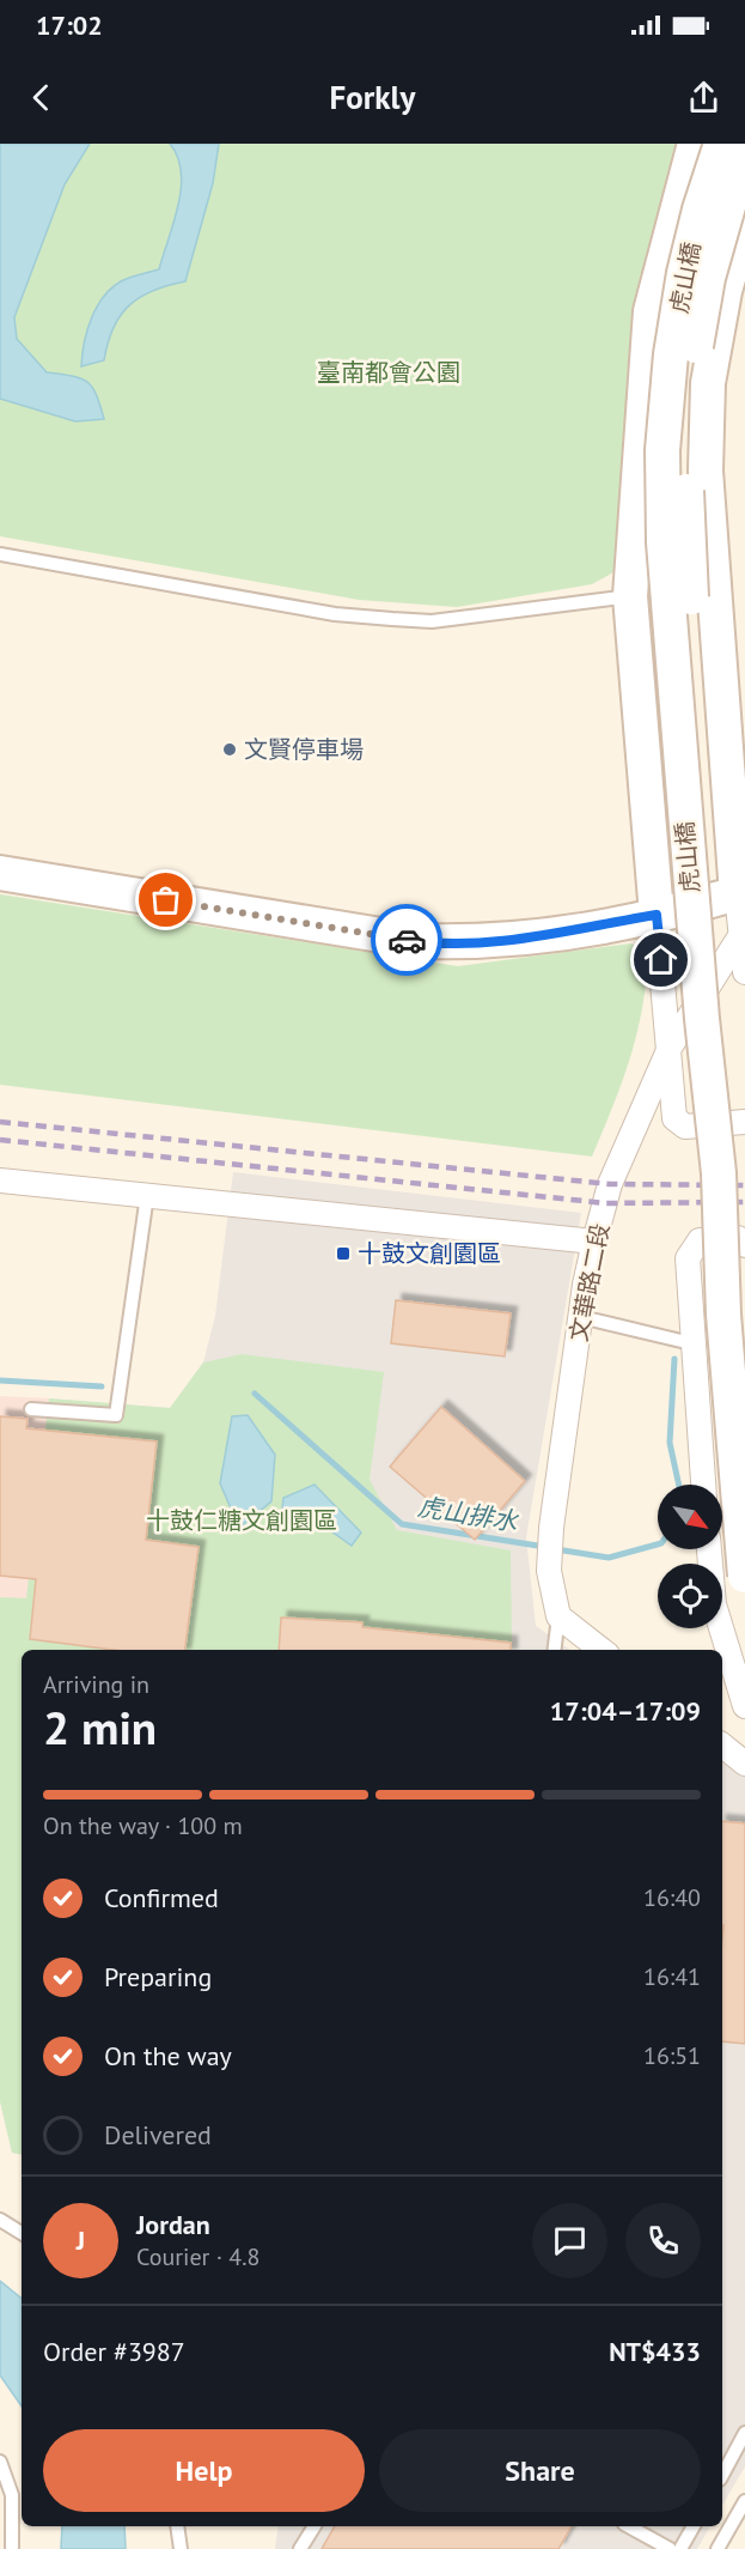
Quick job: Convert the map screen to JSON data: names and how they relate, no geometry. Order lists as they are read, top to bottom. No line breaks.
{"streets":{"street":["虎山橋","文華路二段"]},"water":["虎山排水"],"parks":["臺南都會公園","十鼓仁糖文創園區"],"places":{"other":["文賢停車場"],"transit":["十鼓文創園區"]},"north":"bottom right","page":{"status":"17:02","header":"Forkly","heading":["2 min","Arriving in","17:04–17:09"],"panel":["Jordan","Courier · 4.8","Order #3987","NT$433"],"bar":"On the way · 100 m","list":[["Confirmed","16:40"],["Preparing","16:41"],["On the way","16:51"],"Delivered"],"round":"J","buttons":["Help","Share"]}}
